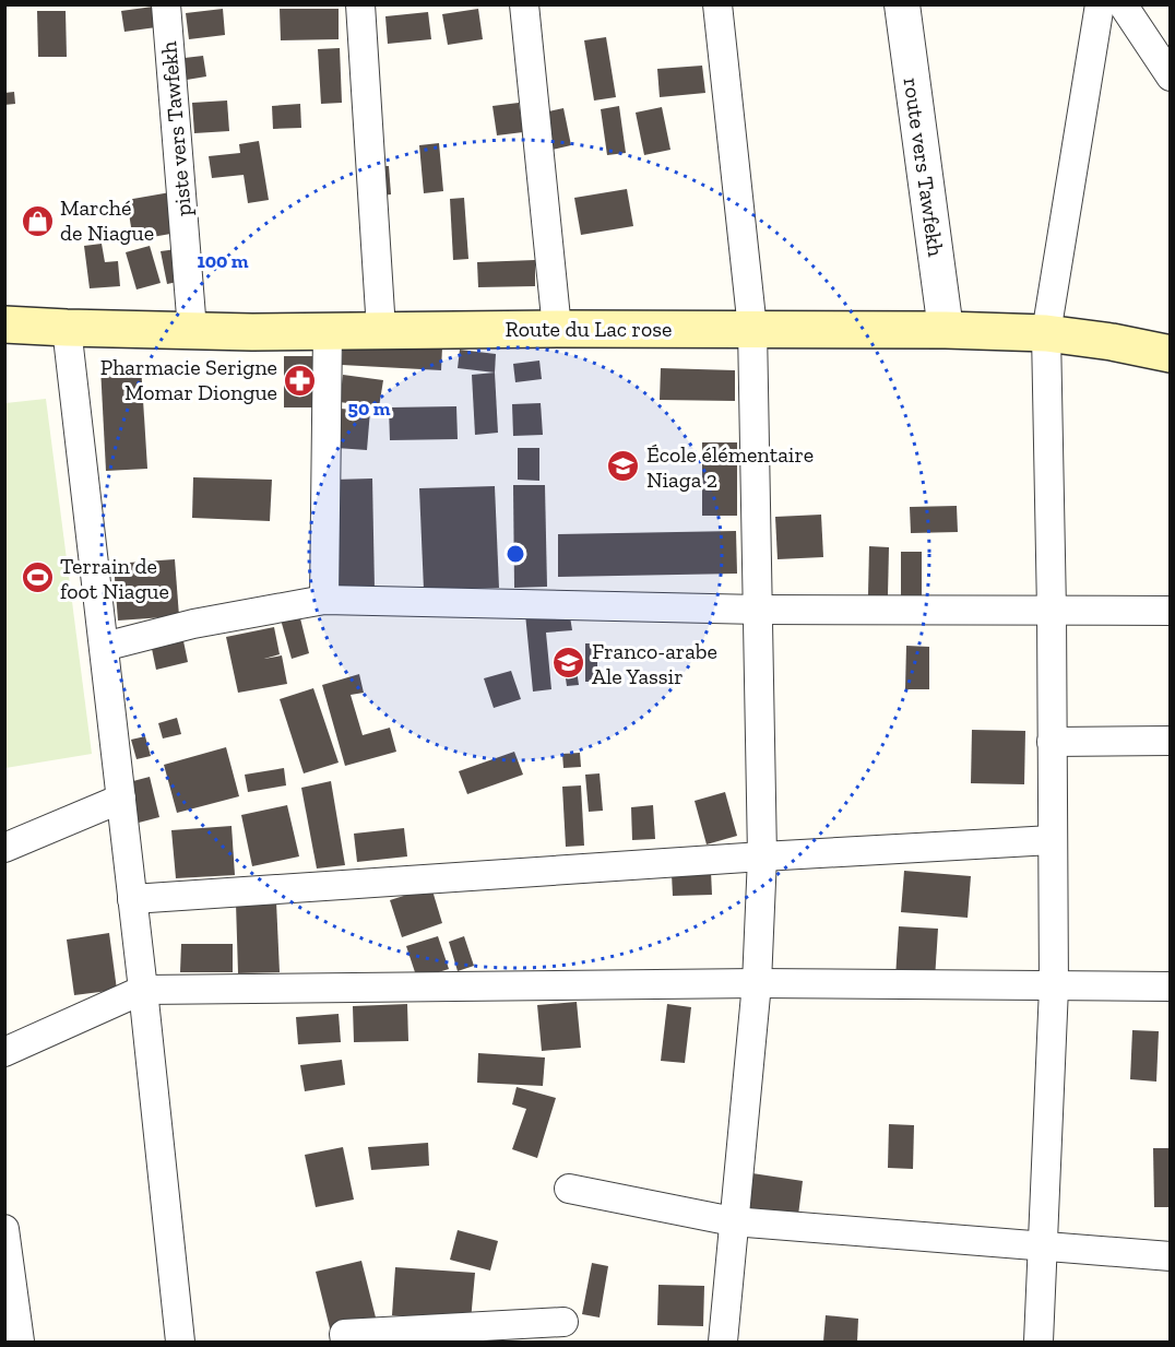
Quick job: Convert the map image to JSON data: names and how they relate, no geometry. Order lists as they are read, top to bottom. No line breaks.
{"streets":{"main road":["Route du Lac rose"],"street":["piste vers Tawfekh","route vers Tawfekh"]},"crossings":[["piste vers Tawfekh","Route du Lac rose"],["route vers Tawfekh","Route du Lac rose"]],"places":{"shop":["Marché de Niague"],"pharmacy":["Pharmacie Serigne Momar Diongue"],"school or university":["École élémentaire Niaga 2","Franco-arabe Ale Yassir"],"sports":["Terrain de foot Niague"]},"rings":["100 m","50 m"]}
